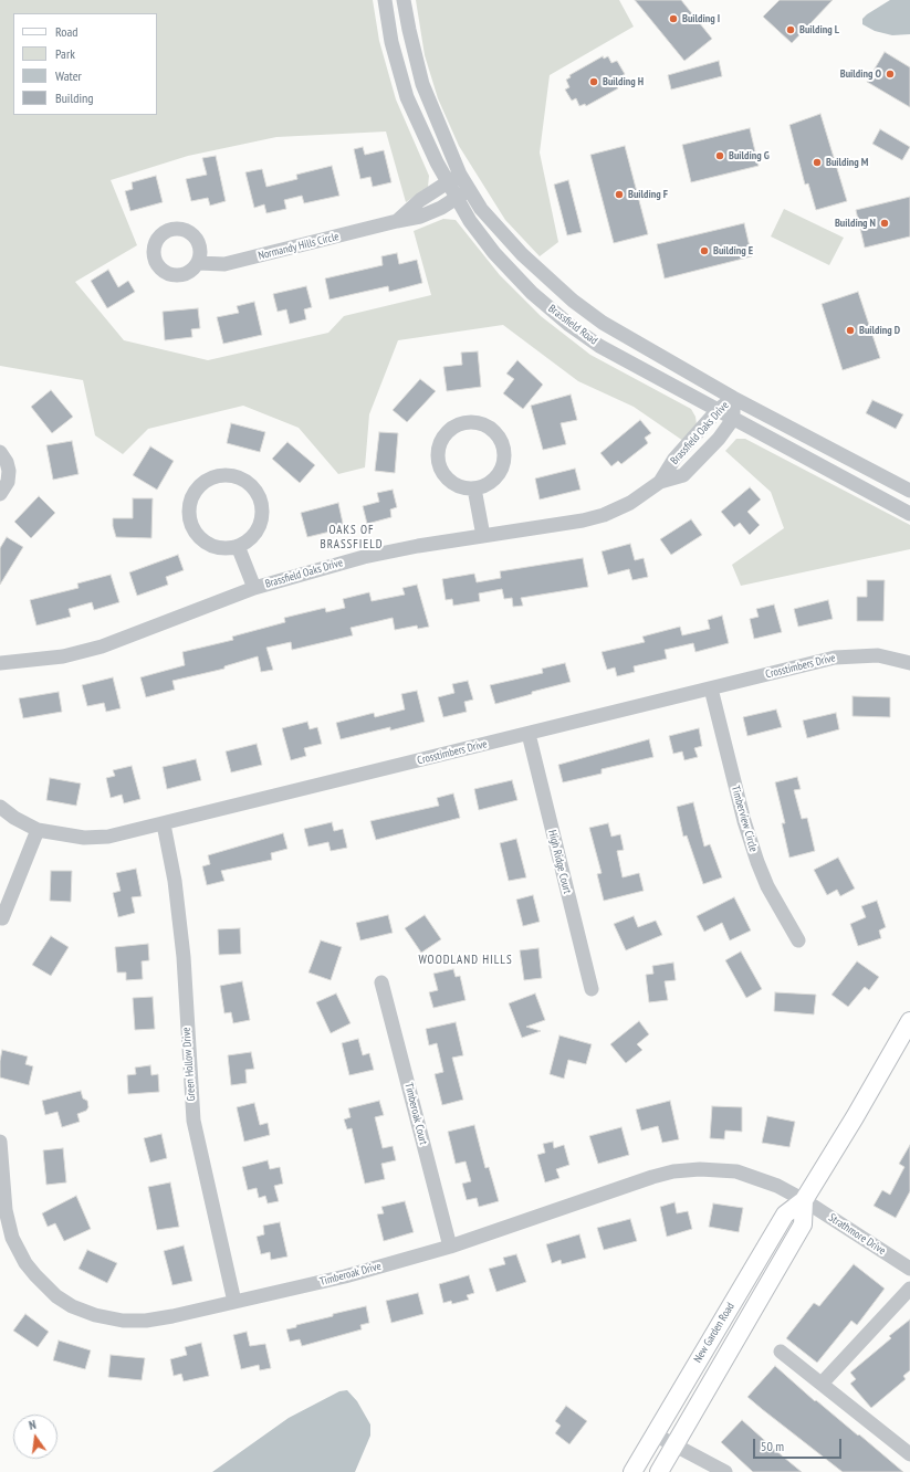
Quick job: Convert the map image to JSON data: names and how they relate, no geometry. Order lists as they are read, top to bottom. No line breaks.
{"streets":{"main road":["New Garden Road"],"street":["Normandy Hills Circle","Brassfield Road","Brassfield Oaks Drive","Crosstimbers Drive","Timberview Circle","High Ridge Court","Green Hollow Drive","Timberoak Court","Strathmore Drive","Timberoak Drive"]},"crossings":[["Normandy Hills Circle","Brassfield Road"],["Brassfield Road","Brassfield Oaks Drive"],["Crosstimbers Drive","Timberview Circle"],["Crosstimbers Drive","High Ridge Court"],["Crosstimbers Drive","Green Hollow Drive"],["Green Hollow Drive","Timberoak Drive"],["Timberoak Court","Timberoak Drive"],["Strathmore Drive","Timberoak Drive"],["Strathmore Drive","New Garden Road"],["Timberoak Drive","New Garden Road"]],"districts":["OAKS OF BRASSFIELD","WOODLAND HILLS"],"places":["Building I","Building L","Building O","Building H","Building G","Building M","Building F","Building N","Building E","Building D"],"legend":["Road","Park","Water","Building"],"scale_bar":"50 m","north":"top"}
